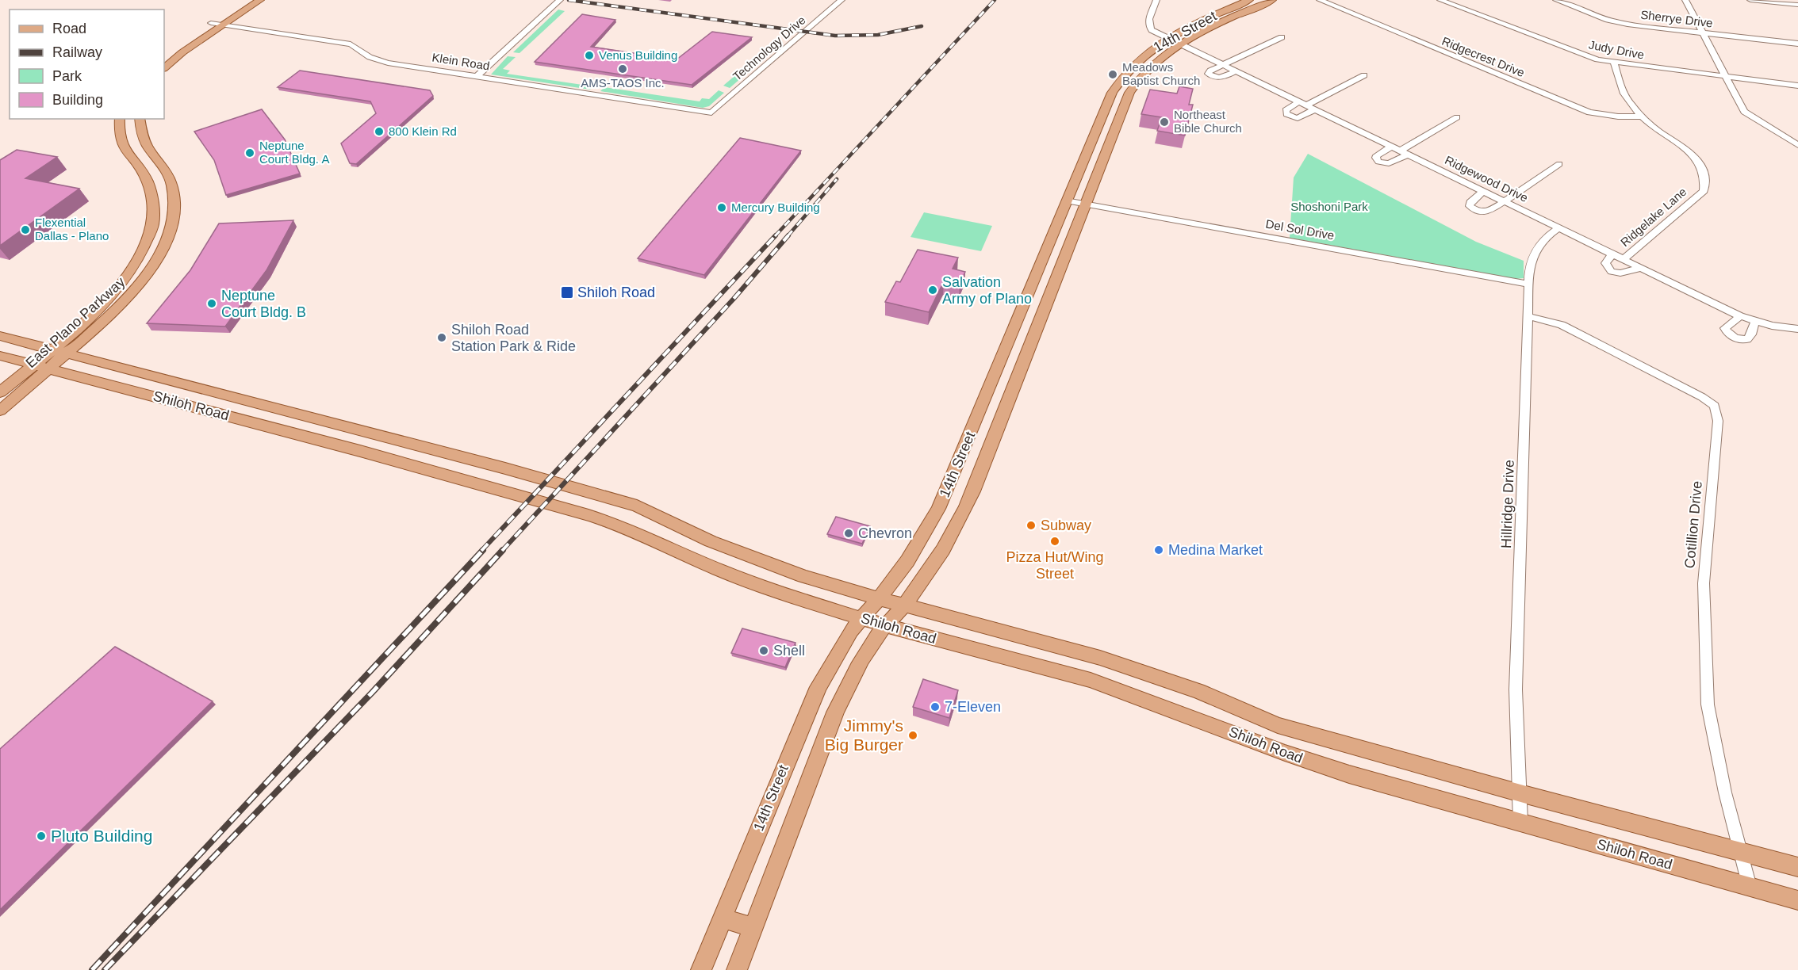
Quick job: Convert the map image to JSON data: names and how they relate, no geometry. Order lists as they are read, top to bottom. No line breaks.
{"streets":{"main road":["14th Street","East Plano Parkway","Shiloh Road"],"street":["Sherrye Drive","Technology Drive","Judy Drive","Ridgecrest Drive","Klein Road","Ridgewood Drive","Ridgelake Lane","Del Sol Drive","Hillridge Drive","Cotillion Drive"]},"crossings":[["14th Street","Ridgewood Drive"],["14th Street","Del Sol Drive"],["14th Street","Shiloh Road"],["Technology Drive","Klein Road"],["Judy Drive","Ridgelake Lane"],["Ridgecrest Drive","Ridgelake Lane"],["Ridgewood Drive","Ridgelake Lane"],["Ridgewood Drive","Hillridge Drive"],["Del Sol Drive","Hillridge Drive"],["East Plano Parkway","Shiloh Road"],["Shiloh Road","Hillridge Drive"],["Shiloh Road","Cotillion Drive"],["Hillridge Drive","Cotillion Drive"]],"parks":["Shoshoni Park"],"places":{"other":["Venus Building","AMS-TAOS Inc.","Meadows Baptist Church","Northeast Bible Church","800 Klein Rd","Neptune Court Bldg. A","Mercury Building","Flexential Dallas - Plano","Salvation Army of Plano","Neptune Court Bldg. B","Shiloh Road Station Park & Ride","Subway","Chevron","Pizza Hut/Wing Street","Medina Market","Shell","7-Eleven","Jimmy's Big Burger","Pluto Building"],"transit":["Shiloh Road"]},"legend":["Road","Railway","Park","Building"]}
